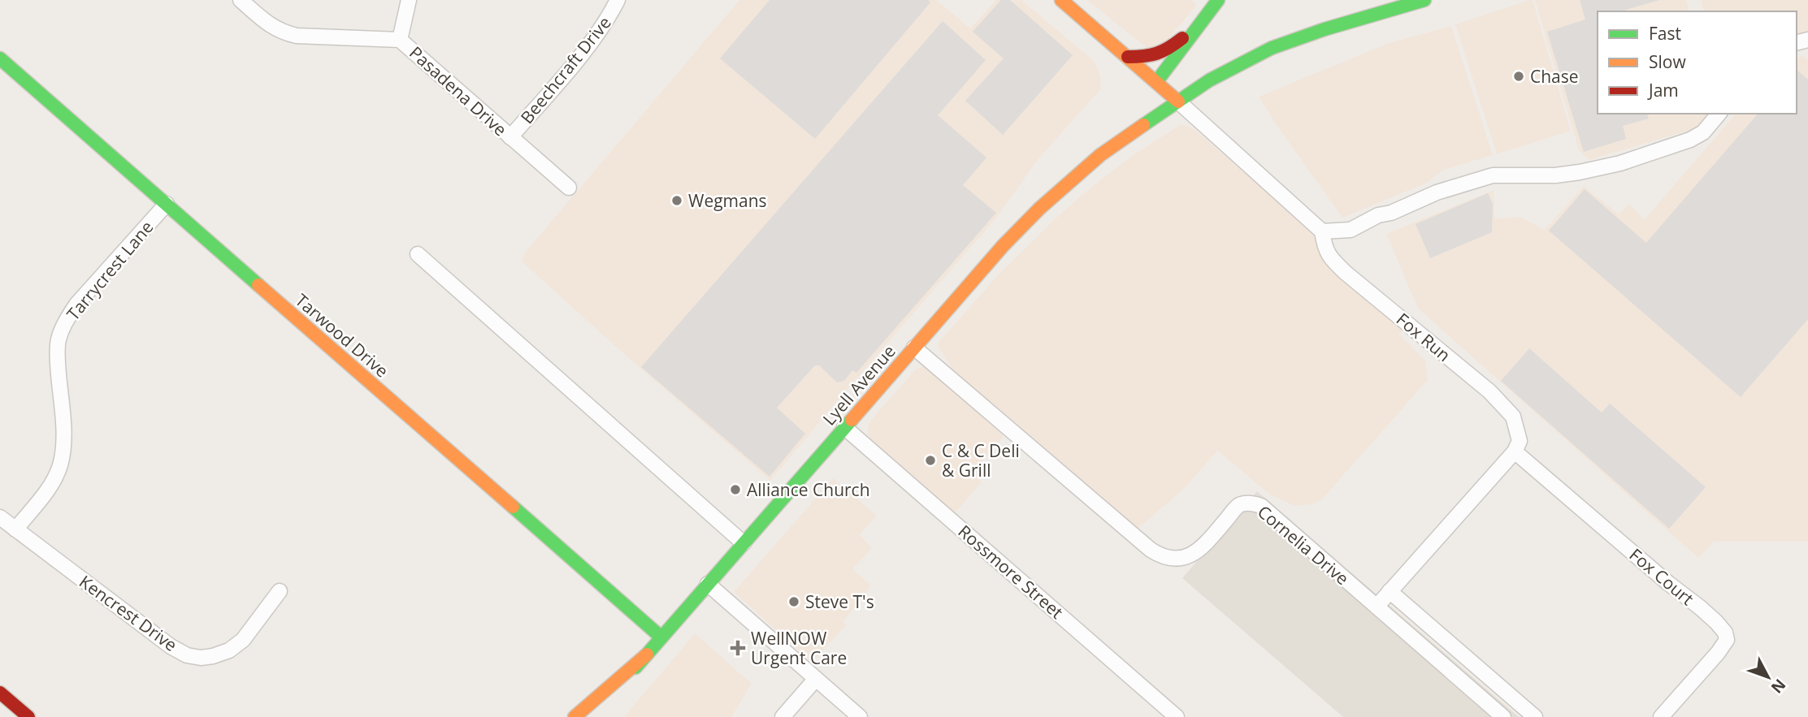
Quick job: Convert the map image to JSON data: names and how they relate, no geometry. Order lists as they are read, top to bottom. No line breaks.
{"streets":{"main road":["Tarwood Drive","Lyell Avenue"],"street":["Beechcraft Drive","Pasadena Drive","Tarrycrest Lane","Fox Run","Cornelia Drive","Rossmore Street","Fox Court","Kencrest Drive"]},"crossings":[["Beechcraft Drive","Pasadena Drive"],["Tarrycrest Lane","Tarwood Drive"],["Tarrycrest Lane","Kencrest Drive"],["Tarwood Drive","Lyell Avenue"],["Fox Run","Lyell Avenue"],["Fox Run","Fox Court"],["Lyell Avenue","Cornelia Drive"],["Lyell Avenue","Rossmore Street"]],"places":{"other":["Chase","Wegmans","C & C Deli & Grill","Alliance Church","Steve T's"],"health":["WellNOW Urgent Care"]},"legend":["Fast","Slow","Jam"],"north":"bottom right"}
